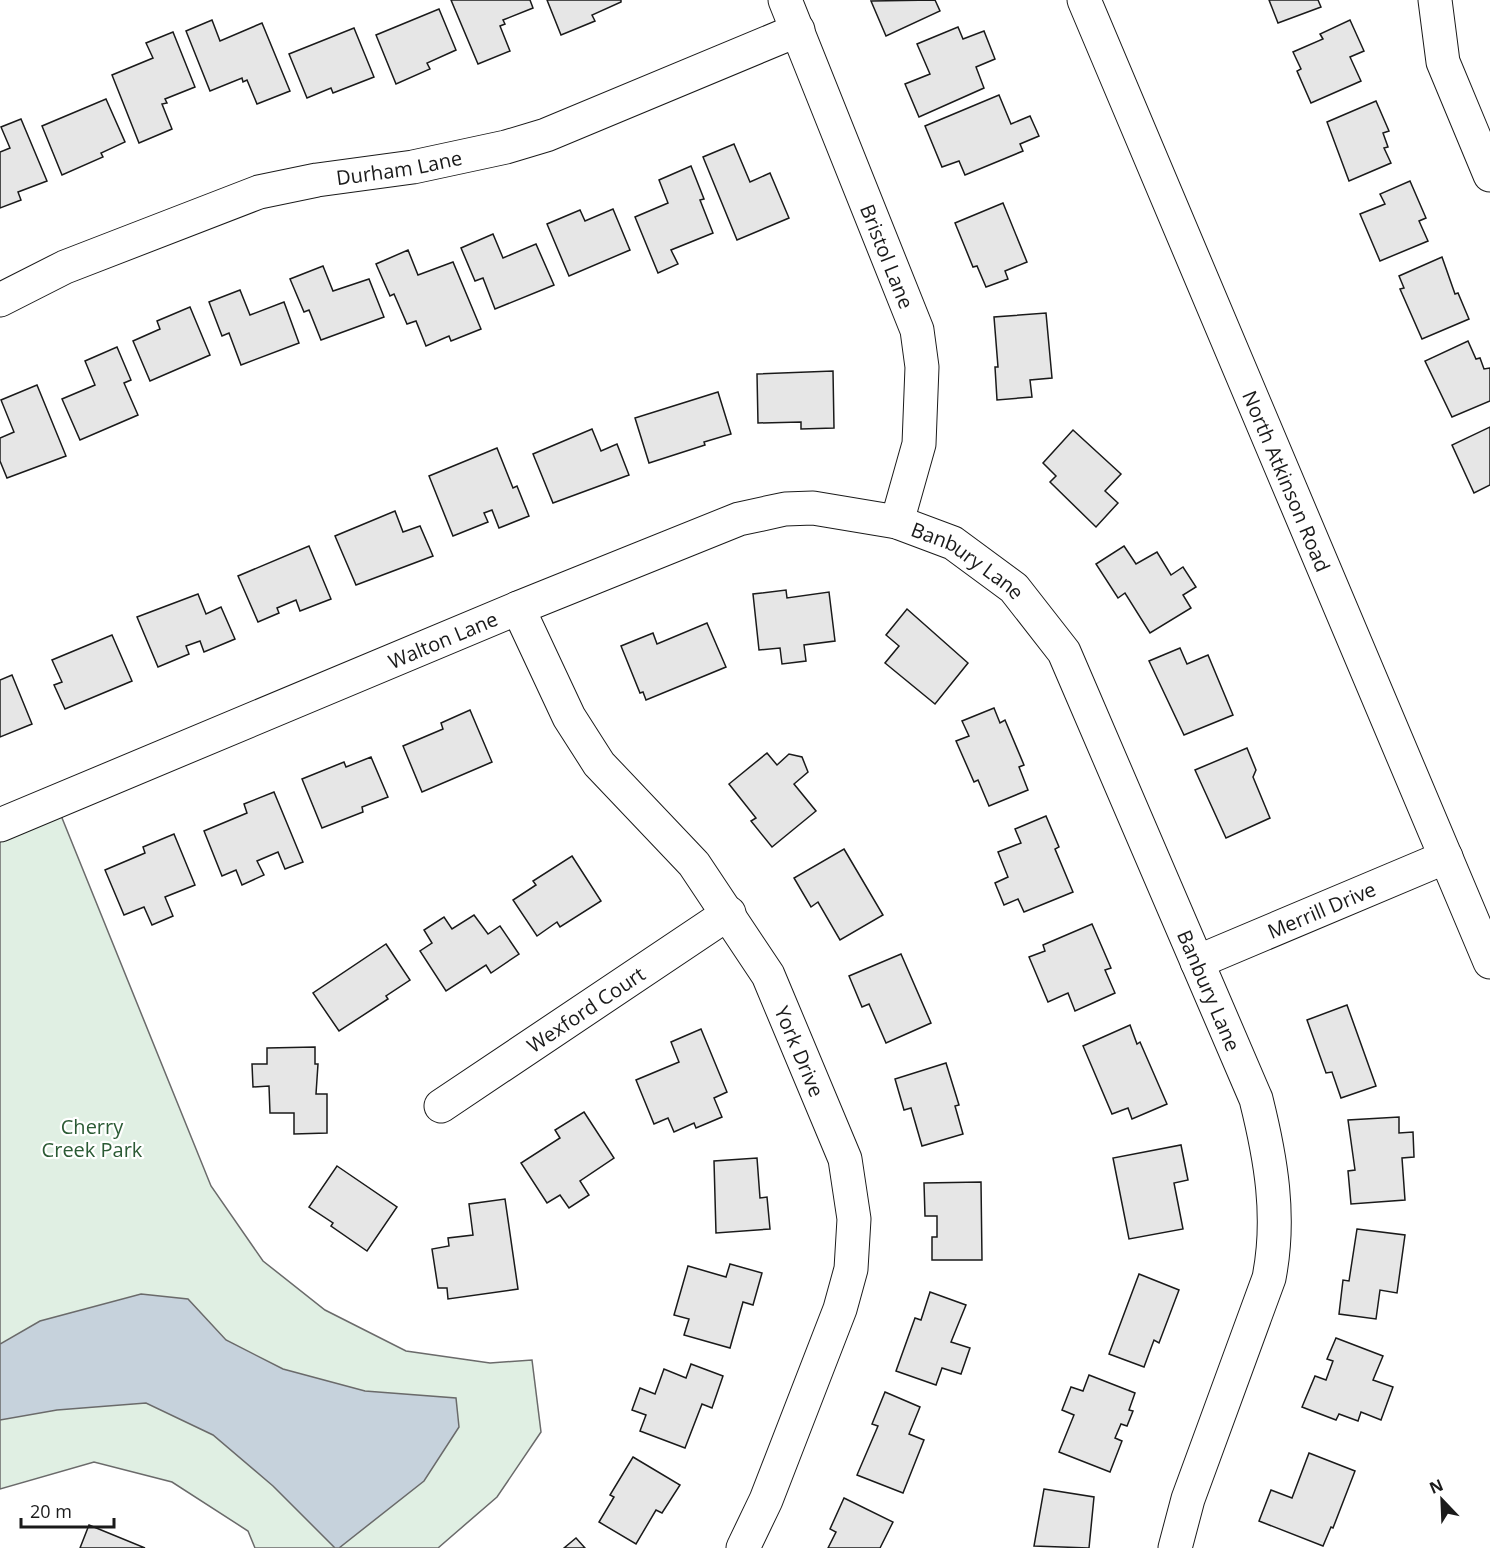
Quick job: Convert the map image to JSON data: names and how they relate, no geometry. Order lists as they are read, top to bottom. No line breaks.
{"streets":{"street":["Durham Lane","Bristol Lane","North Atkinson Road","Banbury Lane","Walton Lane","Merrill Drive","Wexford Court","York Drive"]},"crossings":[["Durham Lane","Bristol Lane"],["Bristol Lane","Banbury Lane"],["Bristol Lane","Walton Lane"],["North Atkinson Road","Merrill Drive"],["Banbury Lane","Walton Lane"],["Banbury Lane","Merrill Drive"],["Walton Lane","York Drive"],["Wexford Court","York Drive"]],"parks":["Cherry Creek Park"],"scale_bar":"20 m","north":"top left"}
